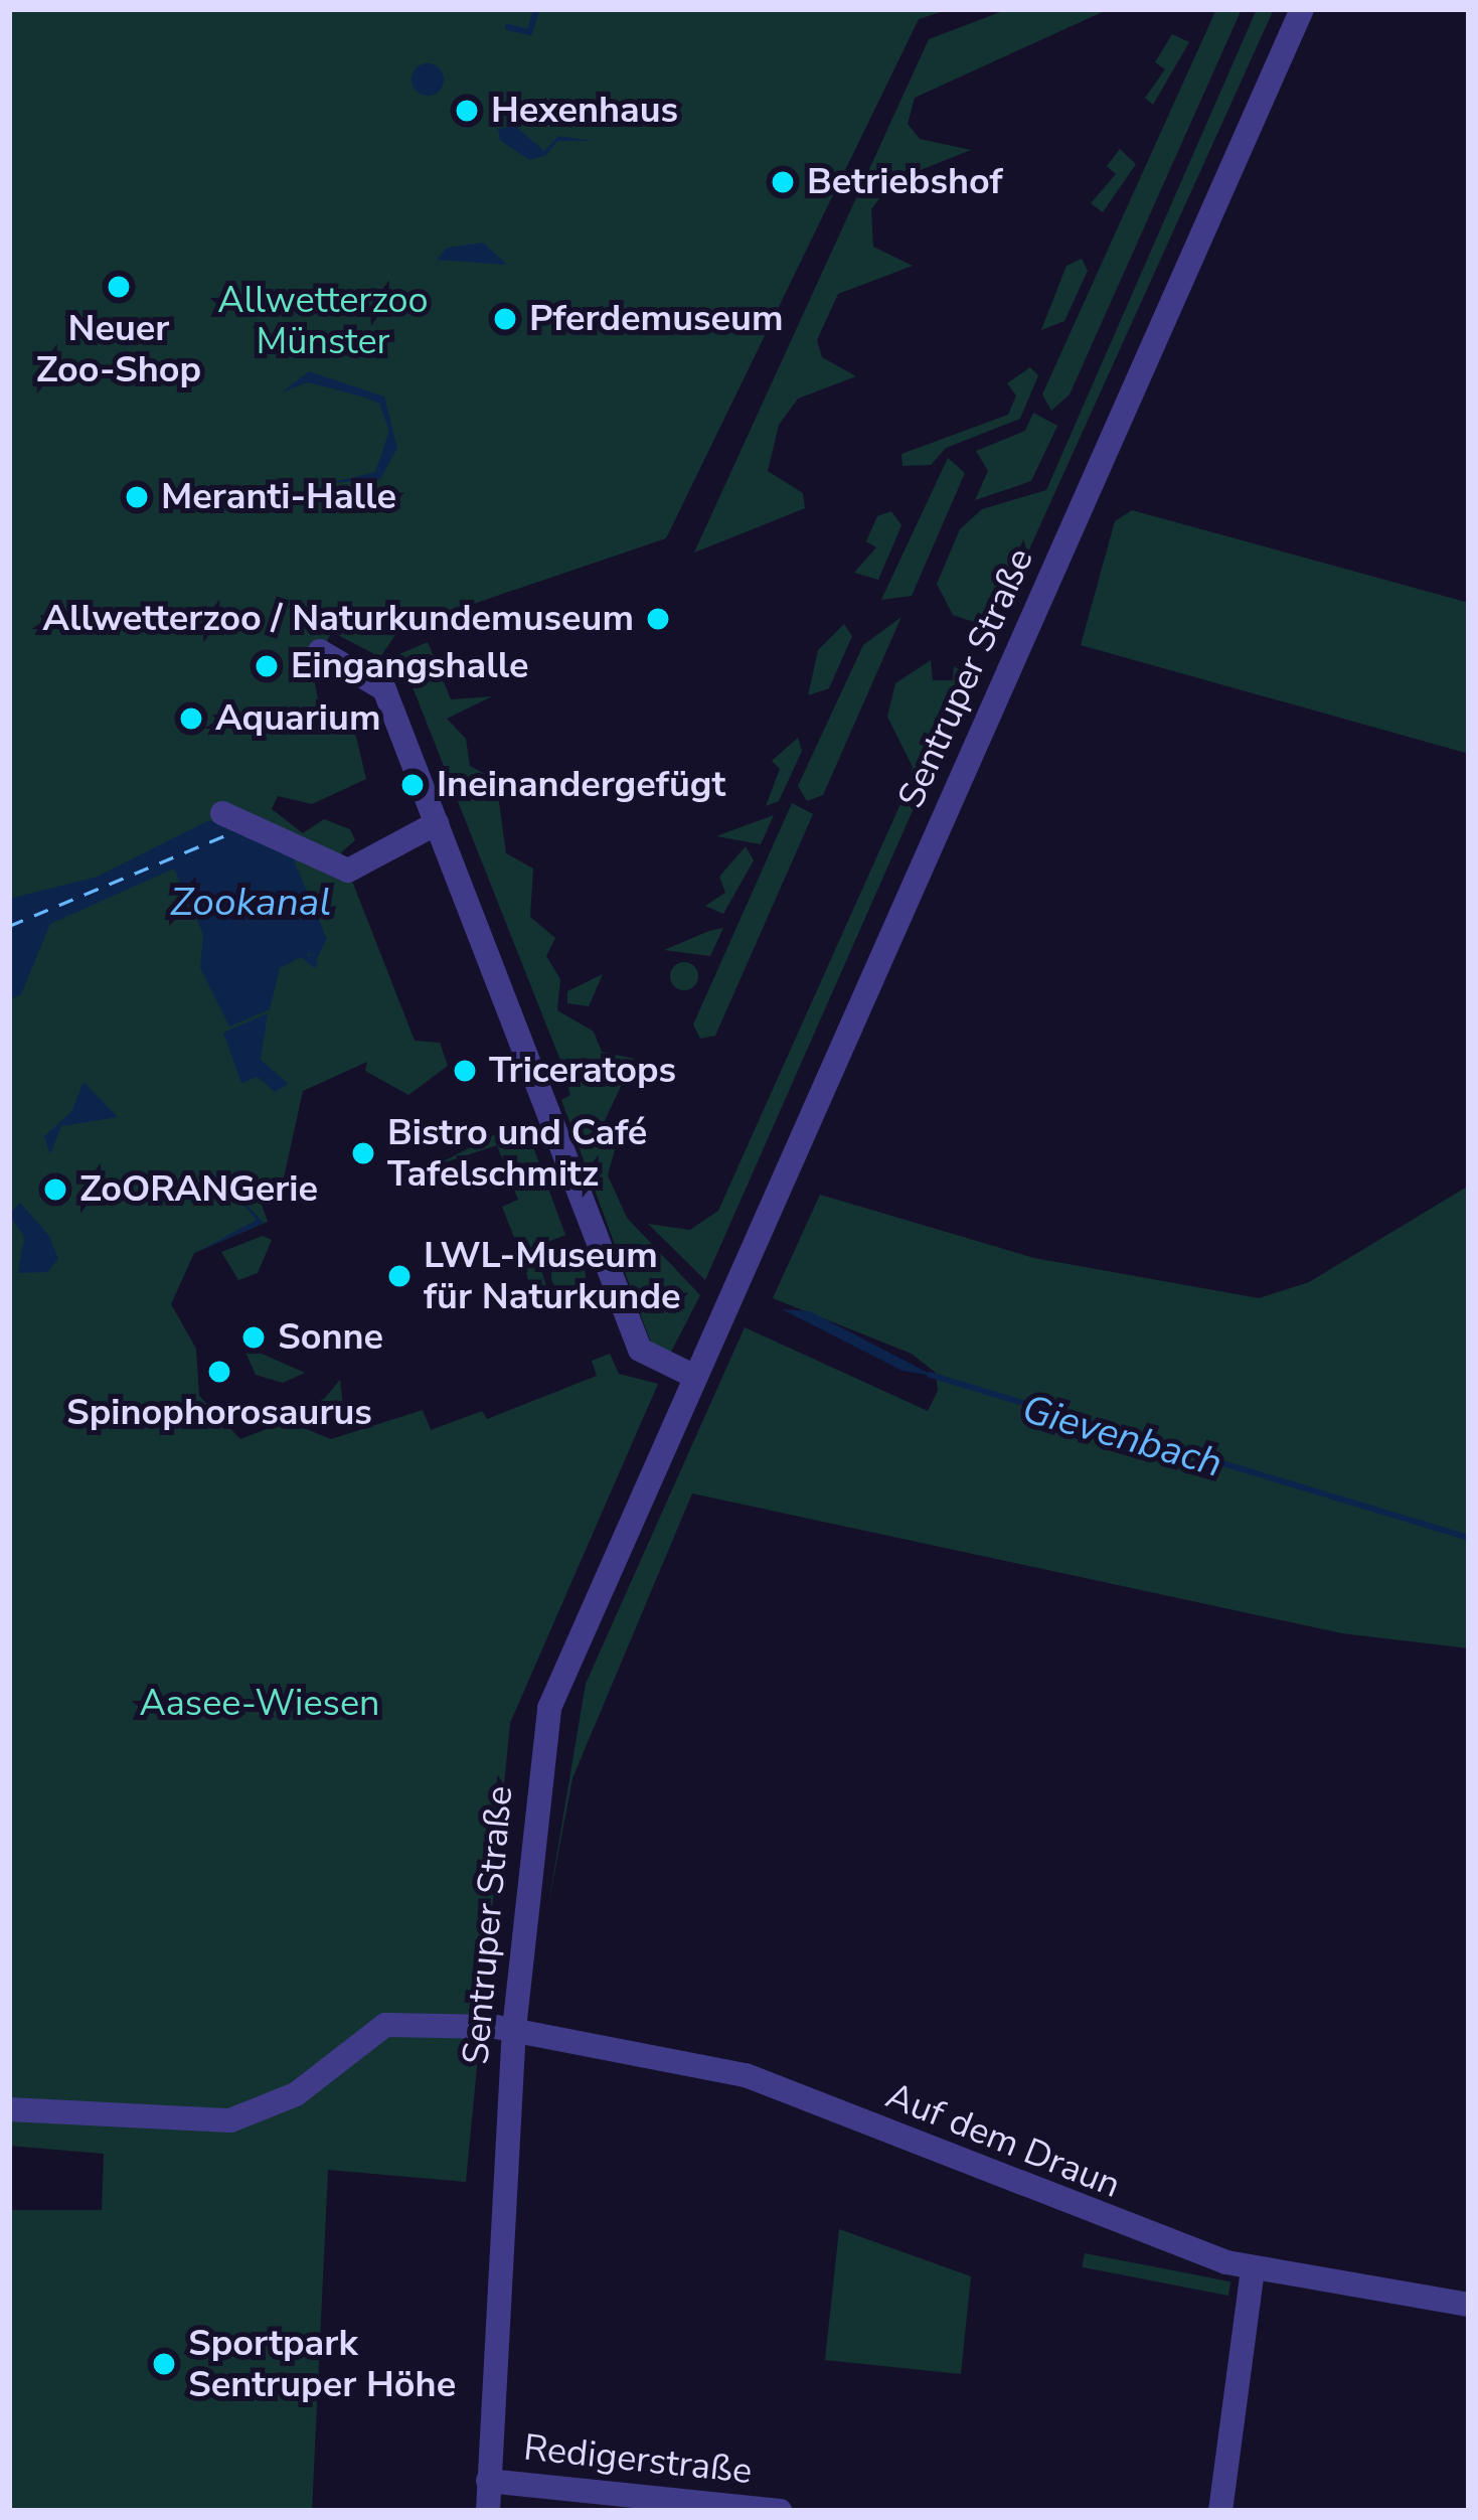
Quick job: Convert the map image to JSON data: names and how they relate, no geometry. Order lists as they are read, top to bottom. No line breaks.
{"streets":{"street":["Sentruper Straße","Auf dem Draun","Redigerstraße"]},"crossings":[["Sentruper Straße","Auf dem Draun"],["Sentruper Straße","Redigerstraße"]],"water":["Zookanal","Gievenbach"],"parks":["Allwetterzoo Münster","Aasee-Wiesen"],"places":["Hexenhaus","Betriebshof","Neuer Zoo-Shop","Pferdemuseum","Meranti-Halle","Allwetterzoo / Naturkundemuseum","Eingangshalle","Aquarium","Ineinandergefügt","Triceratops","Bistro und Café Tafelschmitz","ZoORANGerie","LWL-Museum für Naturkunde","Sonne","Spinophorosaurus","Sportpark Sentruper Höhe"]}
